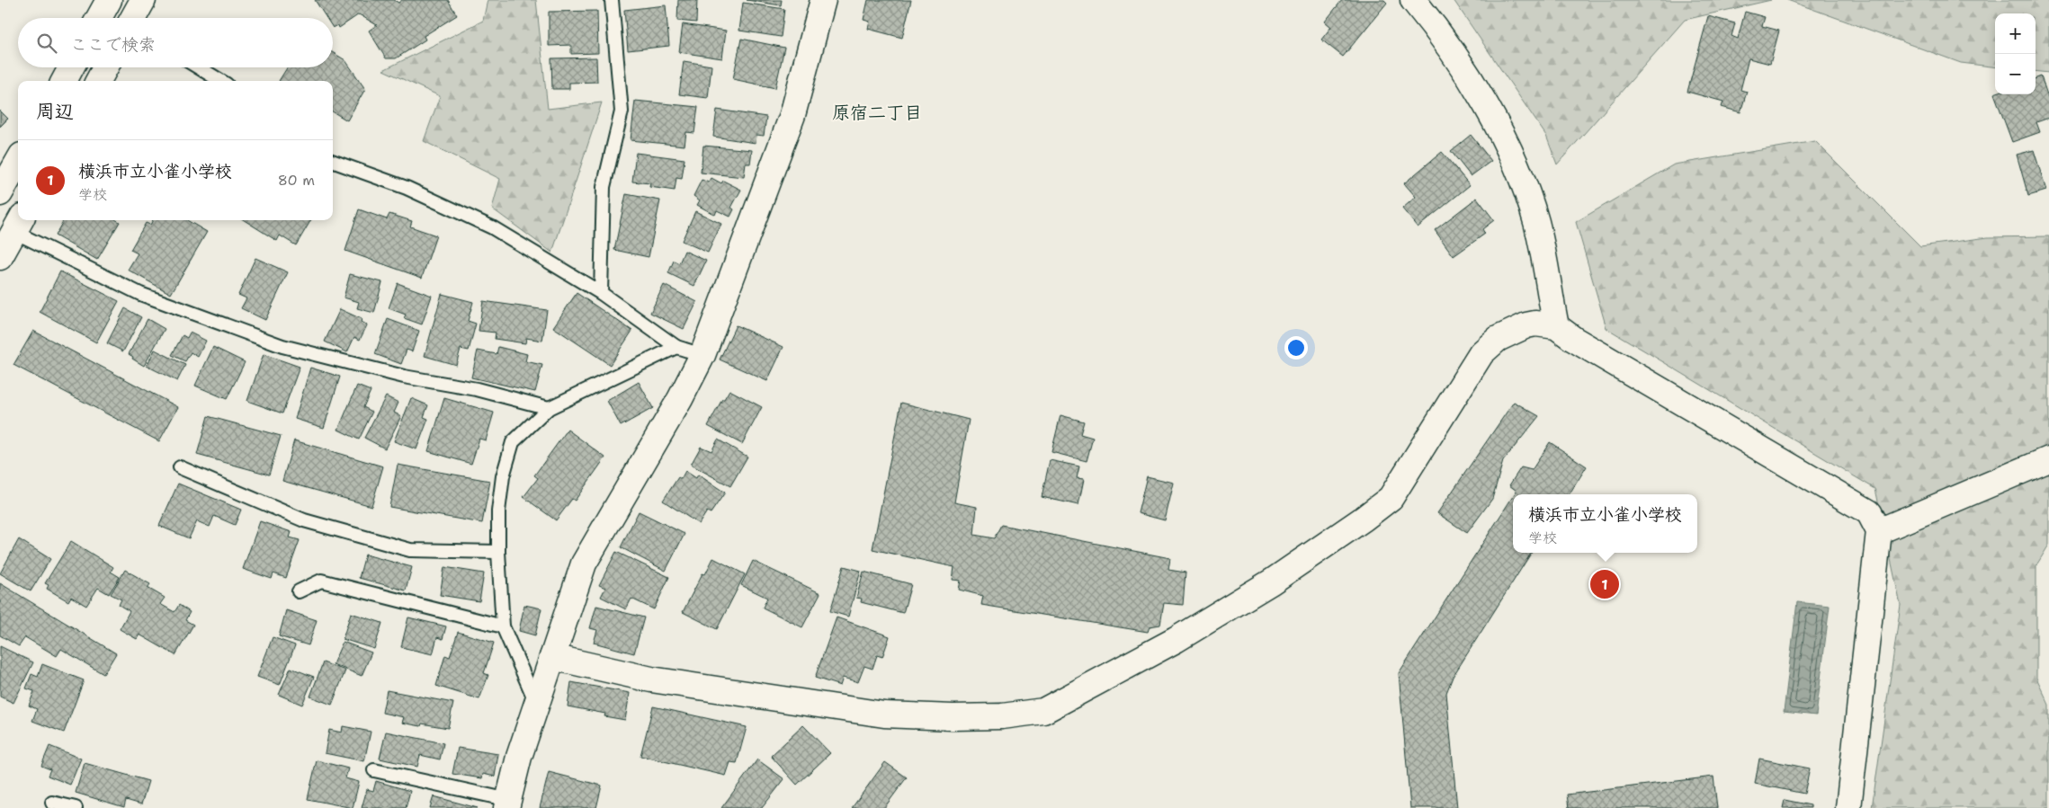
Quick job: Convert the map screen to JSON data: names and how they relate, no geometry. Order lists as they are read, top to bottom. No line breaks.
{"districts":["原宿二丁目"],"page":{"map_buttons":["+","−"],"search":"ここで検索","heading":"周辺","list":[{"mark":"1","name":"横浜市立小雀小学校","note":"学校","value":"80 m"}],"popup":["横浜市立小雀小学校","学校"],"pins":"1"}}
